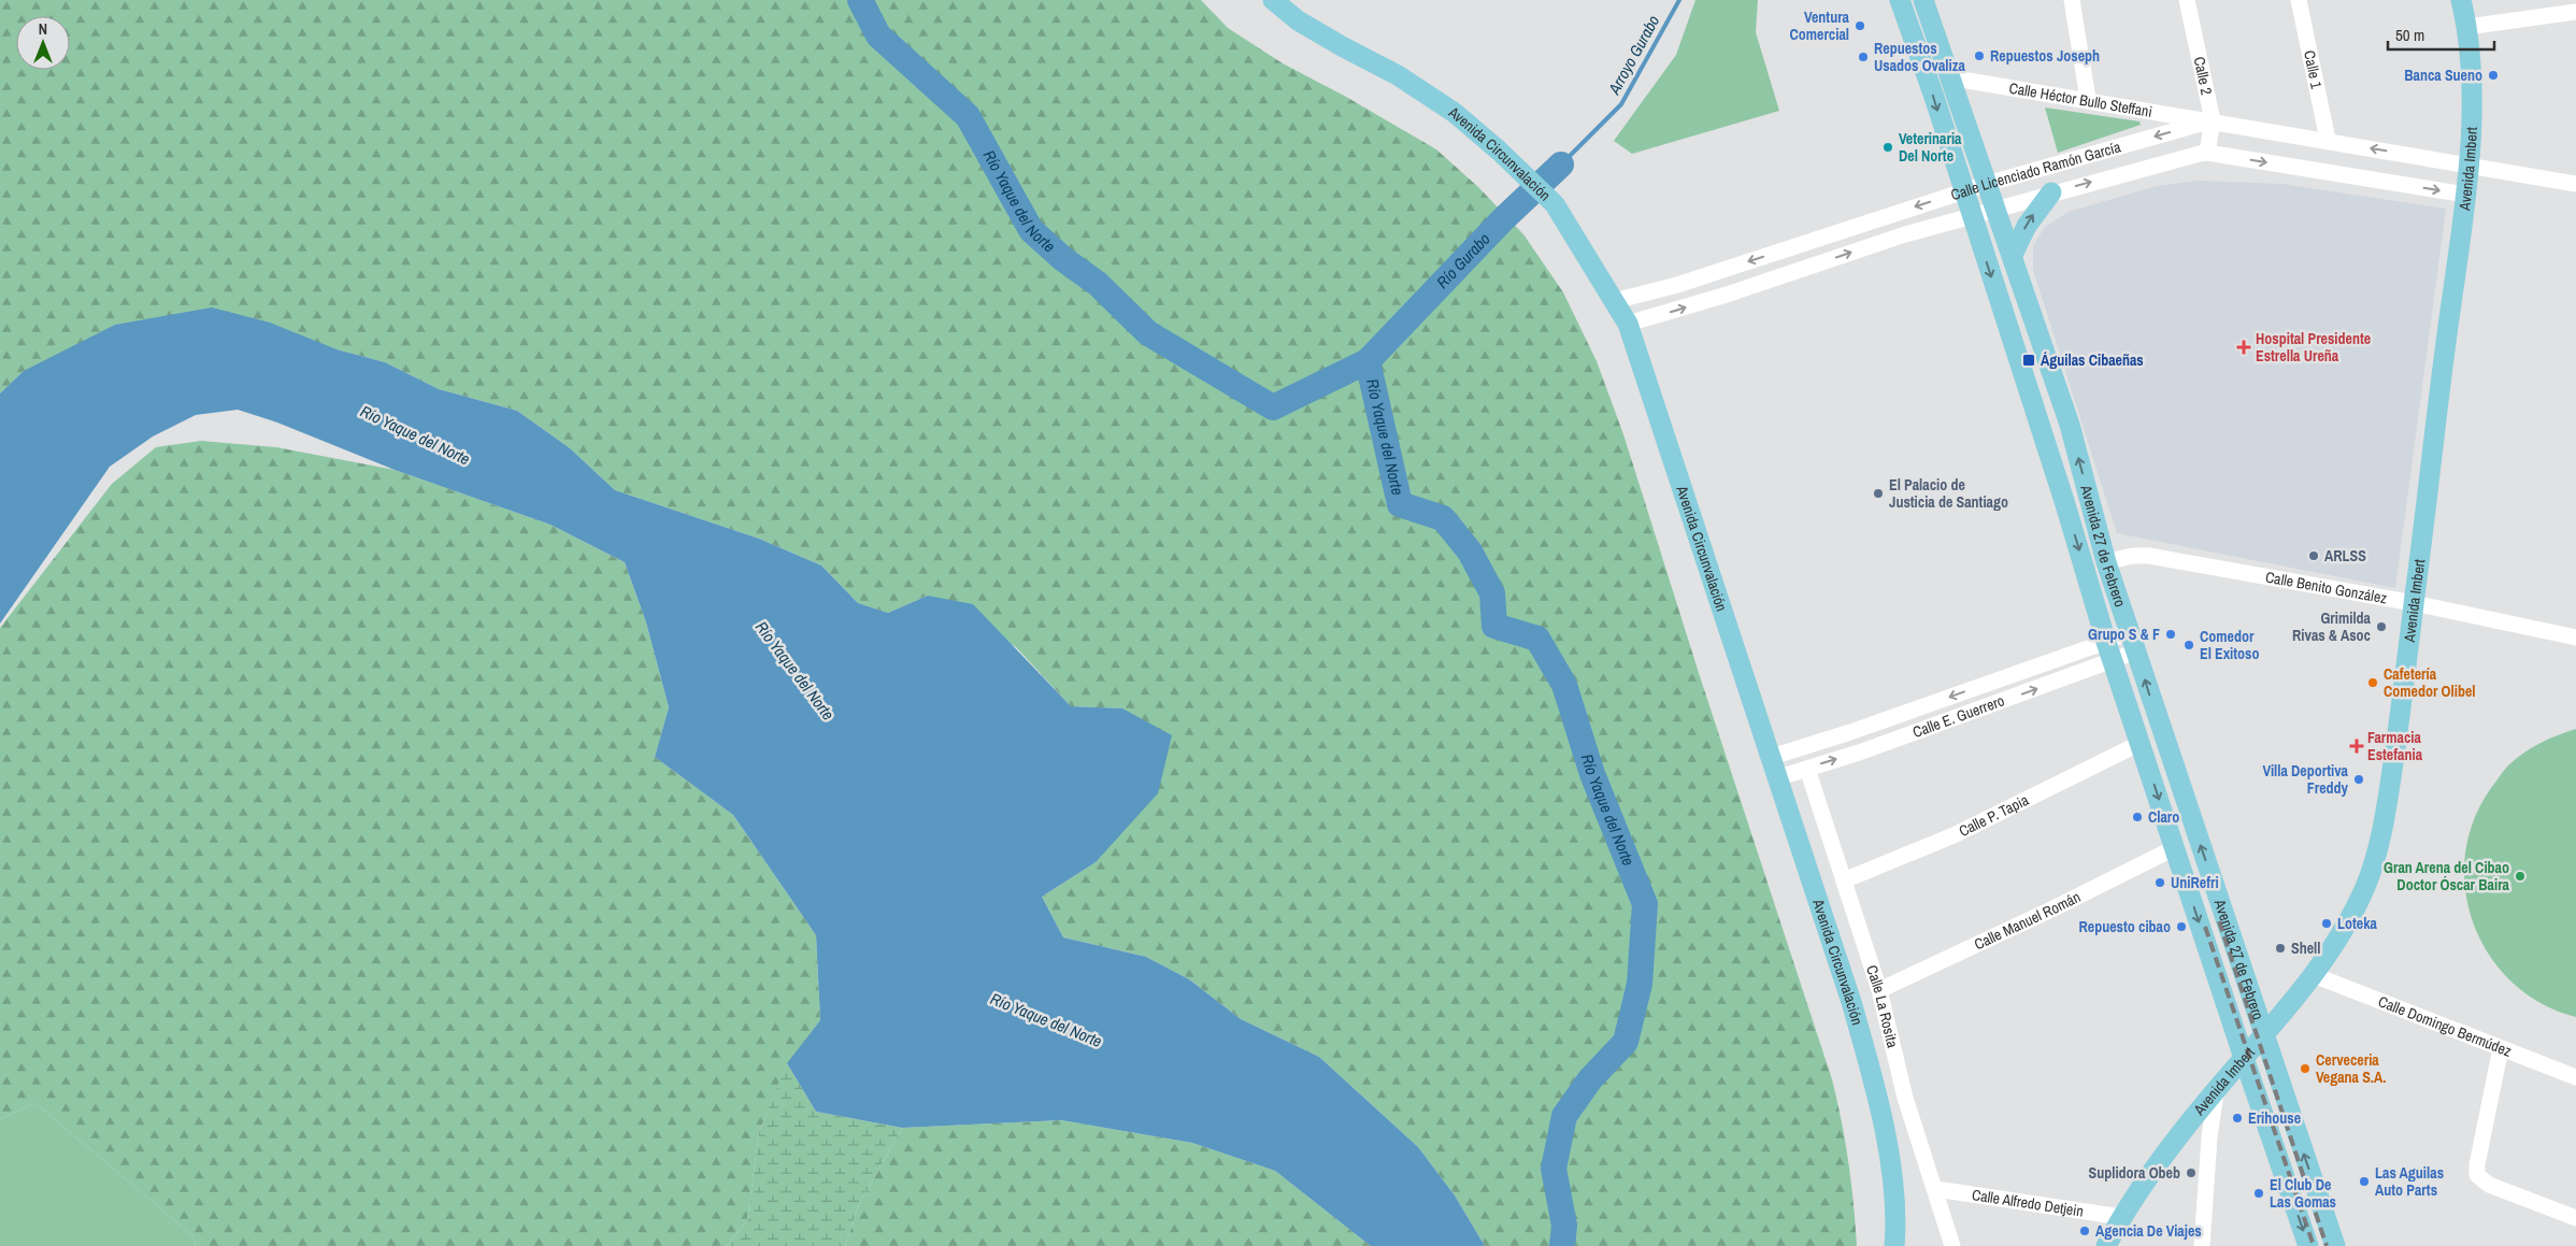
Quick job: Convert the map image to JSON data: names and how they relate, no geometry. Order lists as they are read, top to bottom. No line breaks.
{"streets":{"main road":["Avenida Circunvalación","Avenida Imbert","Avenida 27 de Febrero"],"street":["Calle 1","Calle 2","Calle Héctor Bullo Steffani","Calle Licenciado Ramón García","Calle Benito González","Calle E. Guerrero","Calle P. Tapia","Calle Manuel Román","Calle La Rosita","Calle Domingo Bermúdez","Calle Alfredo Detjein"]},"crossings":[["Calle 1","Calle Licenciado Ramón García"],["Calle 2","Calle Héctor Bullo Steffani"],["Calle 2","Calle Licenciado Ramón García"],["Calle Héctor Bullo Steffani","Calle Licenciado Ramón García"],["Calle Héctor Bullo Steffani","Avenida 27 de Febrero"],["Avenida Circunvalación","Calle Licenciado Ramón García"],["Avenida Circunvalación","Calle E. Guerrero"],["Avenida Imbert","Calle Licenciado Ramón García"],["Avenida Imbert","Avenida 27 de Febrero"],["Avenida Imbert","Calle Benito González"],["Avenida Imbert","Calle Domingo Bermúdez"],["Avenida Imbert","Calle Alfredo Detjein"],["Calle Licenciado Ramón García","Avenida 27 de Febrero"],["Avenida 27 de Febrero","Calle Benito González"],["Avenida 27 de Febrero","Calle E. Guerrero"],["Avenida 27 de Febrero","Calle P. Tapia"],["Avenida 27 de Febrero","Calle Manuel Román"],["Calle E. Guerrero","Calle La Rosita"],["Calle P. Tapia","Calle La Rosita"],["Calle Manuel Román","Calle La Rosita"],["Calle La Rosita","Calle Alfredo Detjein"]],"water":["Arroyo Gurabo","Río Yaque del Norte","Río Gurabo"],"places":{"other":["Ventura Comercial","Repuestos Joseph","Repuestos Usados Ovaliza","Banca Sueno","Veterinaria Del Norte","El Palacio de Justicia de Santiago","ARLSS","Grimilda Rivas & Asoc","Grupo S & F","Comedor El Exitoso","Cafetería Comedor Olibel","Villa Deportiva Freddy","Claro","Gran Arena del Cibao Doctor Óscar Baira","UniRefri","Loteka","Repuesto cibao","Shell","Cerveceria Vegana S.A.","Erihouse","Suplidora Obeb","Las Aguilas Auto Parts","El Club De Las Gomas","Agencia De Viajes"],"health":["Hospital Presidente Estrella Ureña","Farmacia Estefania"],"transit":["Águilas Cibaeñas"]},"scale_bar":"50 m","north":"top"}
